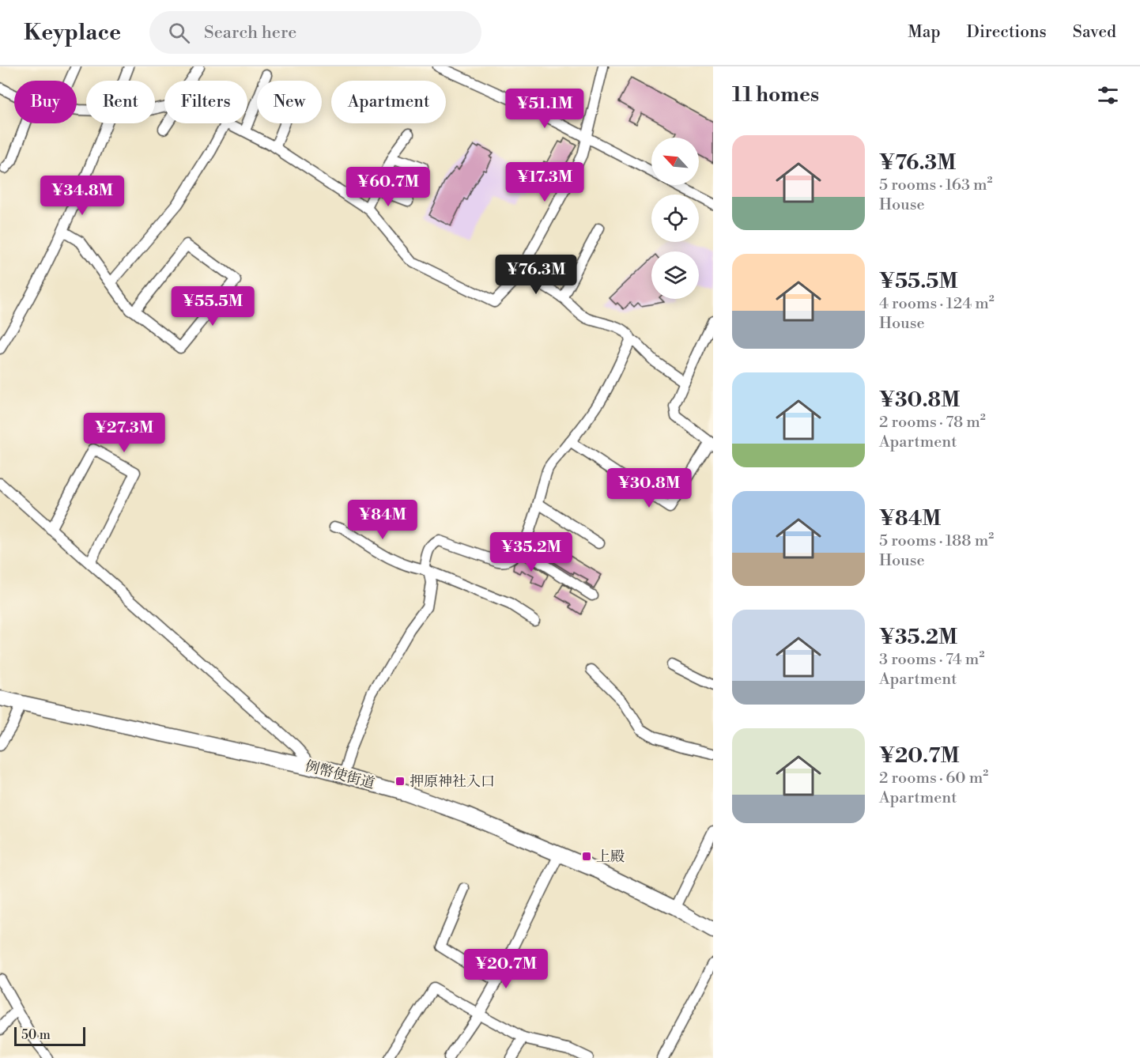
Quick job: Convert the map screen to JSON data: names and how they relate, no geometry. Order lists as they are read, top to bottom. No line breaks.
{"streets":{"highway":["例幣使街道"]},"places":{"transit":["押原神社入口","上殿"]},"scale_bar":"50 m","north":"top left","page":{"header":"Keyplace","search":"Search here","nav":["Map","Directions","Saved"],"heading":"11 homes","chip":["Buy","Rent","Filters","New","Apartment"],"price":["¥51.1M","¥17.3M","¥60.7M","¥34.8M","¥76.3M","¥55.5M","¥27.3M","¥30.8M","¥84M","¥35.2M","¥20.7M"],"list":[{"name":"¥76.3M","note":"5 rooms · 163 m² · House"},{"name":"¥55.5M","note":"4 rooms · 124 m² · House"},{"name":"¥30.8M","note":"2 rooms · 78 m² · Apartment"},{"name":"¥84M","note":"5 rooms · 188 m² · House"},{"name":"¥35.2M","note":"3 rooms · 74 m² · Apartment"},{"name":"¥20.7M","note":"2 rooms · 60 m² · Apartment"}],"scale":"50 m"}}
